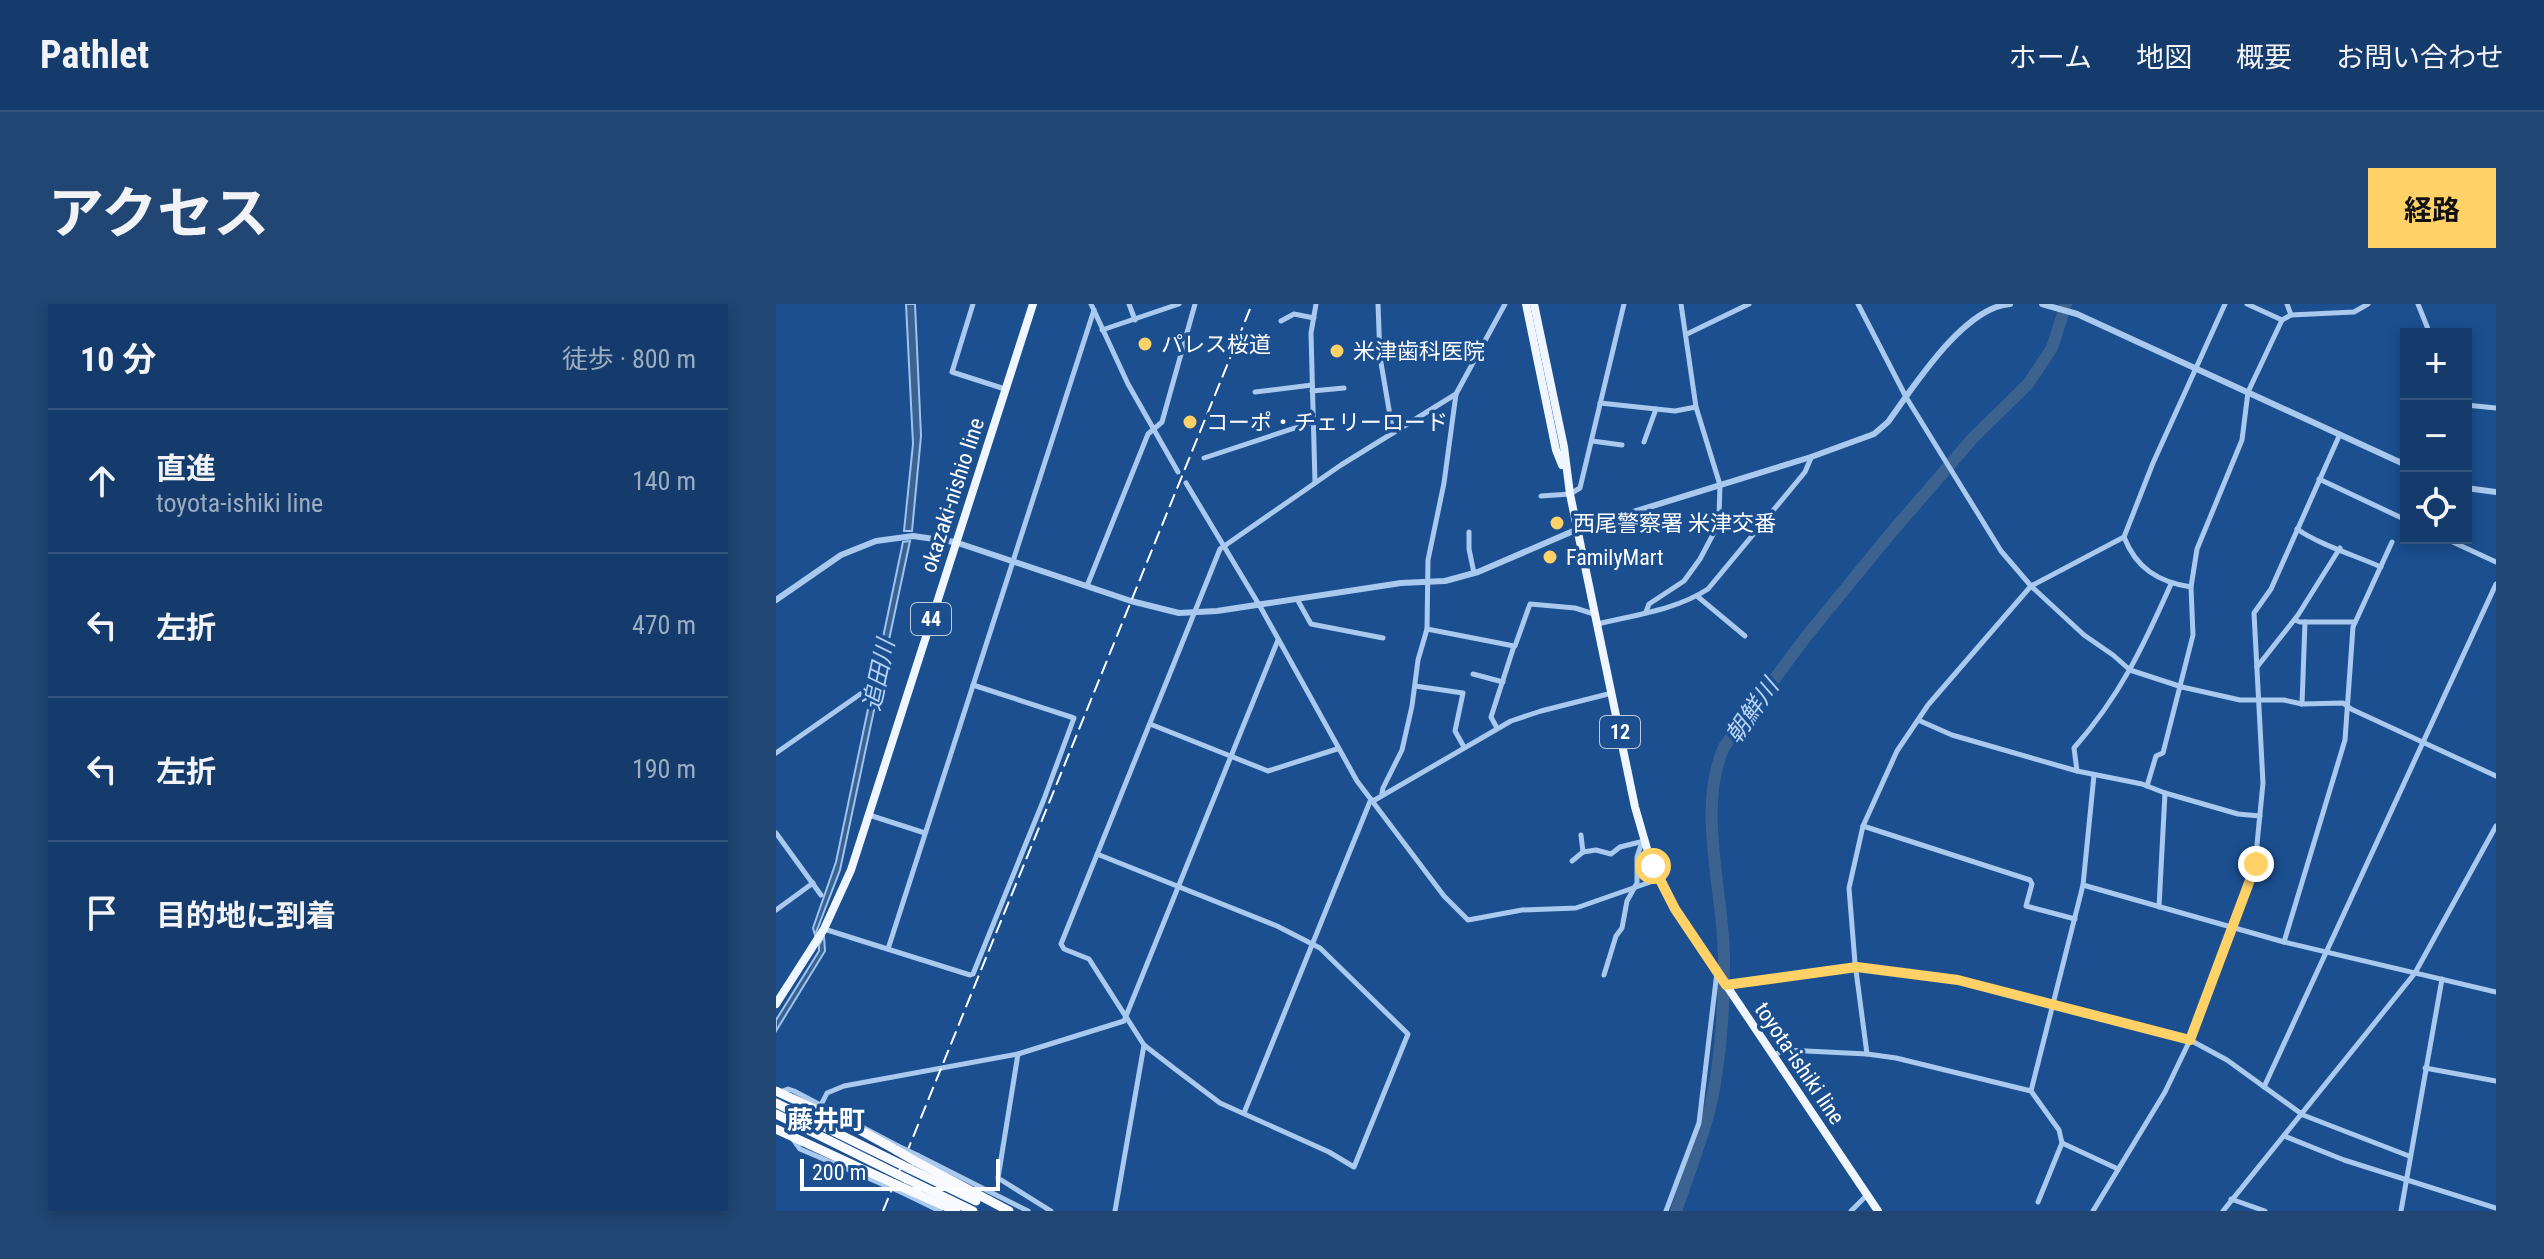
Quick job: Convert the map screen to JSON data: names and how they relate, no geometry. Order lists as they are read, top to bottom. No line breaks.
{"streets":{"main road":["okazaki-nishio line","44","12","toyota-ishiki line"]},"districts":["藤井町"],"water":["追田川","朝鮮川"],"places":["パレス桜道","米津歯科医院","コーポ・チェリーロード","西尾警察署 米津交番","FamilyMart"],"scale_bar":"200 m","page":{"header":"Pathlet","nav":["ホーム","地図","概要","お問い合わせ"],"title":"アクセス","buttons":"経路","heading":["10 分","徒歩 · 800 m"],"map_buttons":["+","−"],"list":[["直進","toyota-ishiki line","140 m"],["左折","470 m"],["左折","190 m"],"目的地に到着"],"scale":"200 m"}}
